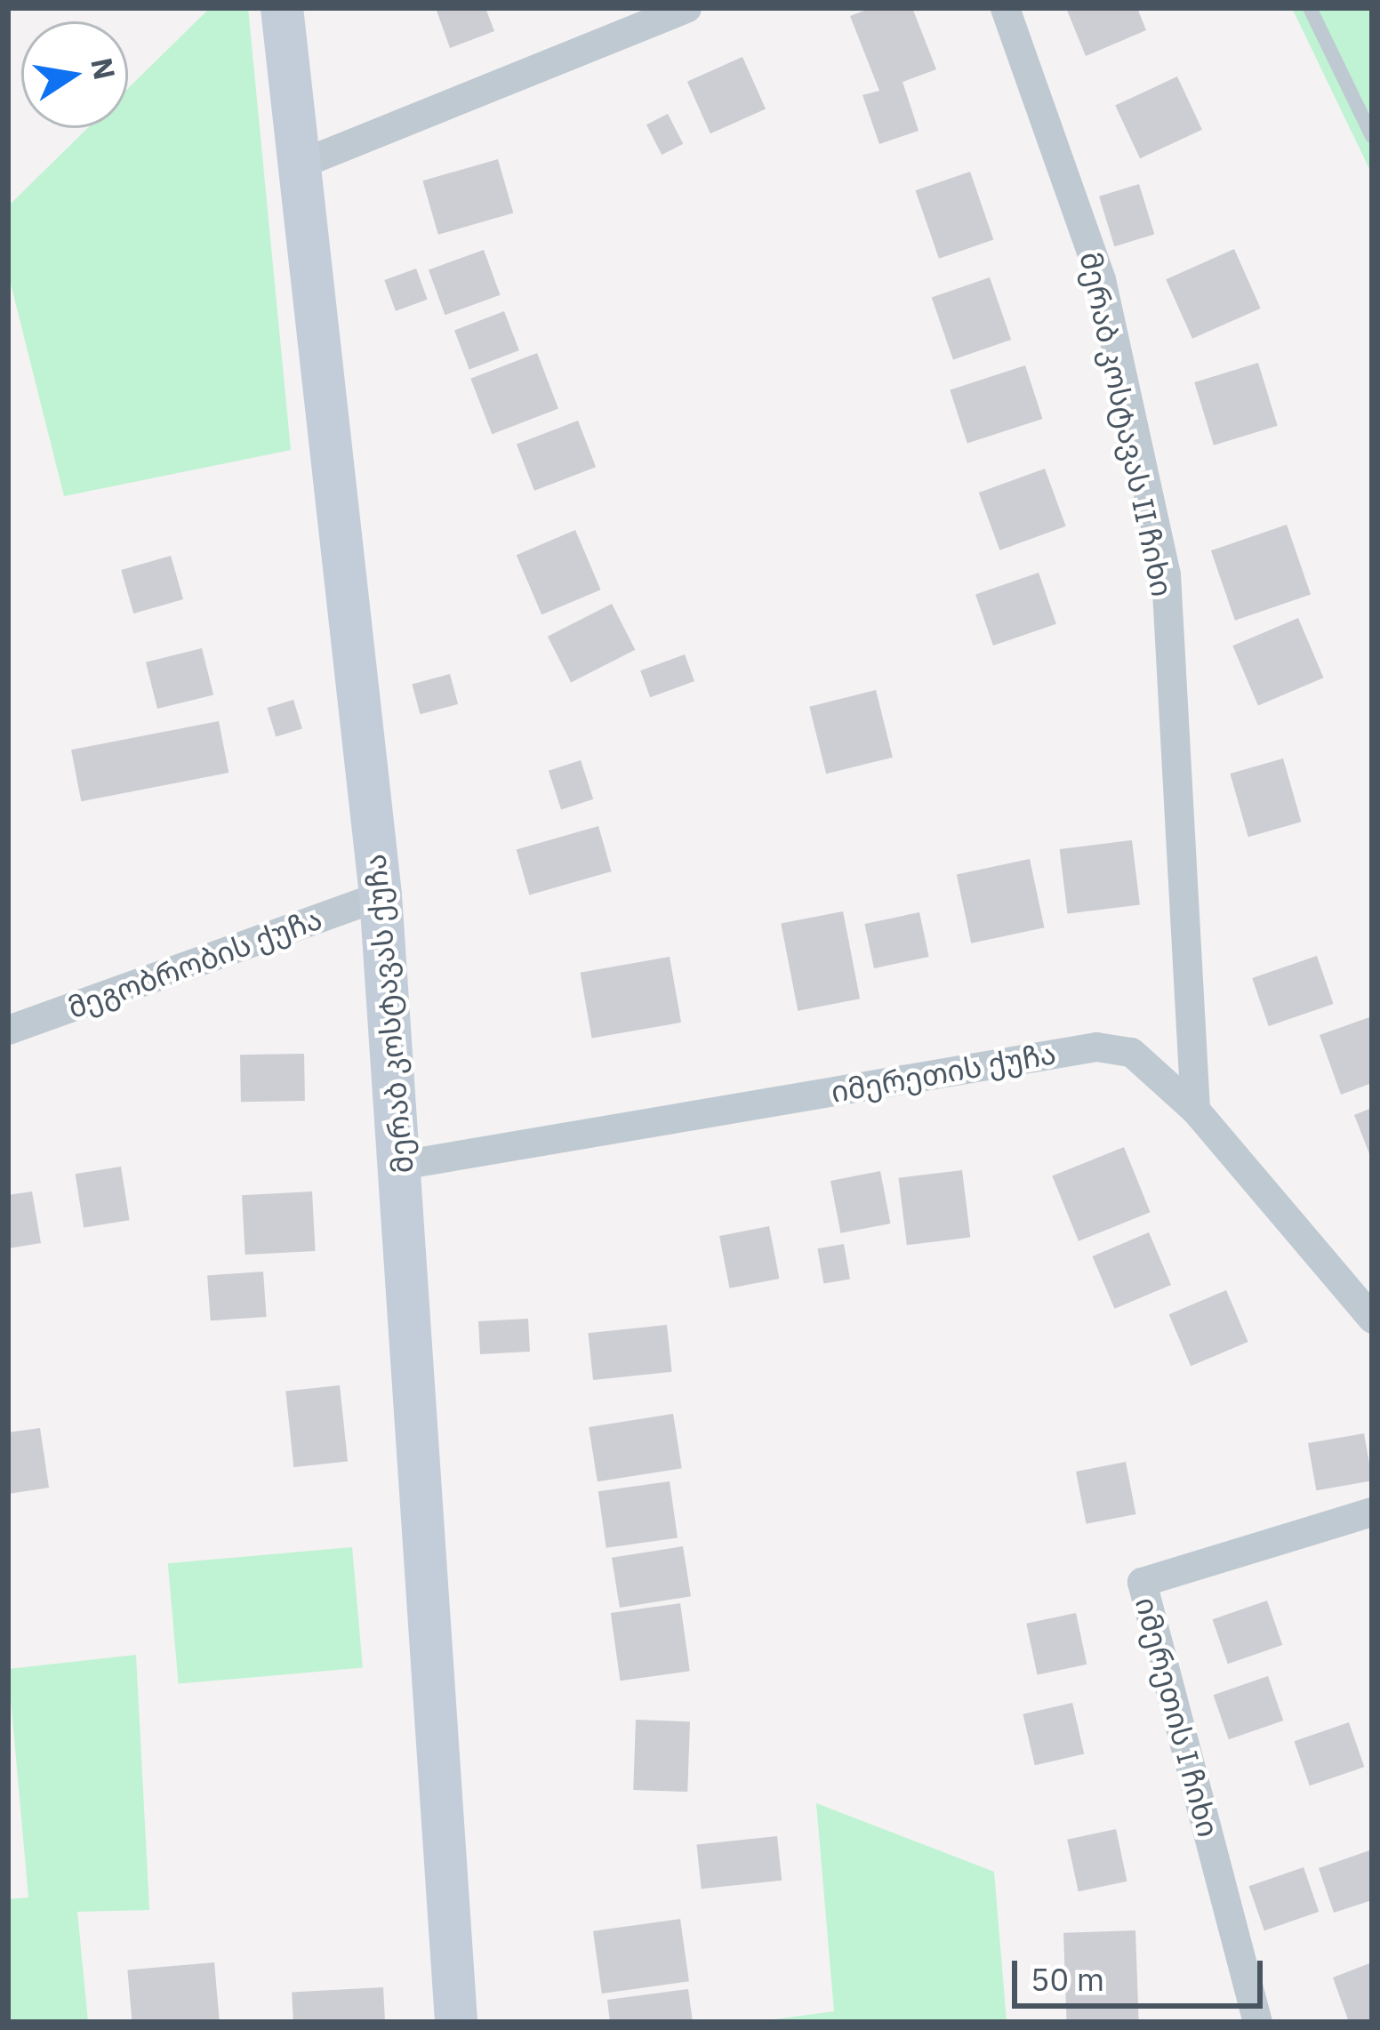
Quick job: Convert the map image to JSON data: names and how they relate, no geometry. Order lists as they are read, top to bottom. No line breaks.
{"streets":{"main road":["მერაბ კოსტავას ქუჩა"],"street":["მერაბ კოსტავას II ჩიხი","მეგობრობის ქუჩა","იმერეთის ქუჩა","იმერეთის I ჩიხი"]},"crossings":[["მერაბ კოსტავას II ჩიხი","იმერეთის ქუჩა"],["მეგობრობის ქუჩა","მერაბ კოსტავას ქუჩა"],["მერაბ კოსტავას ქუჩა","იმერეთის ქუჩა"]],"scale_bar":"50 m","north":"right"}
